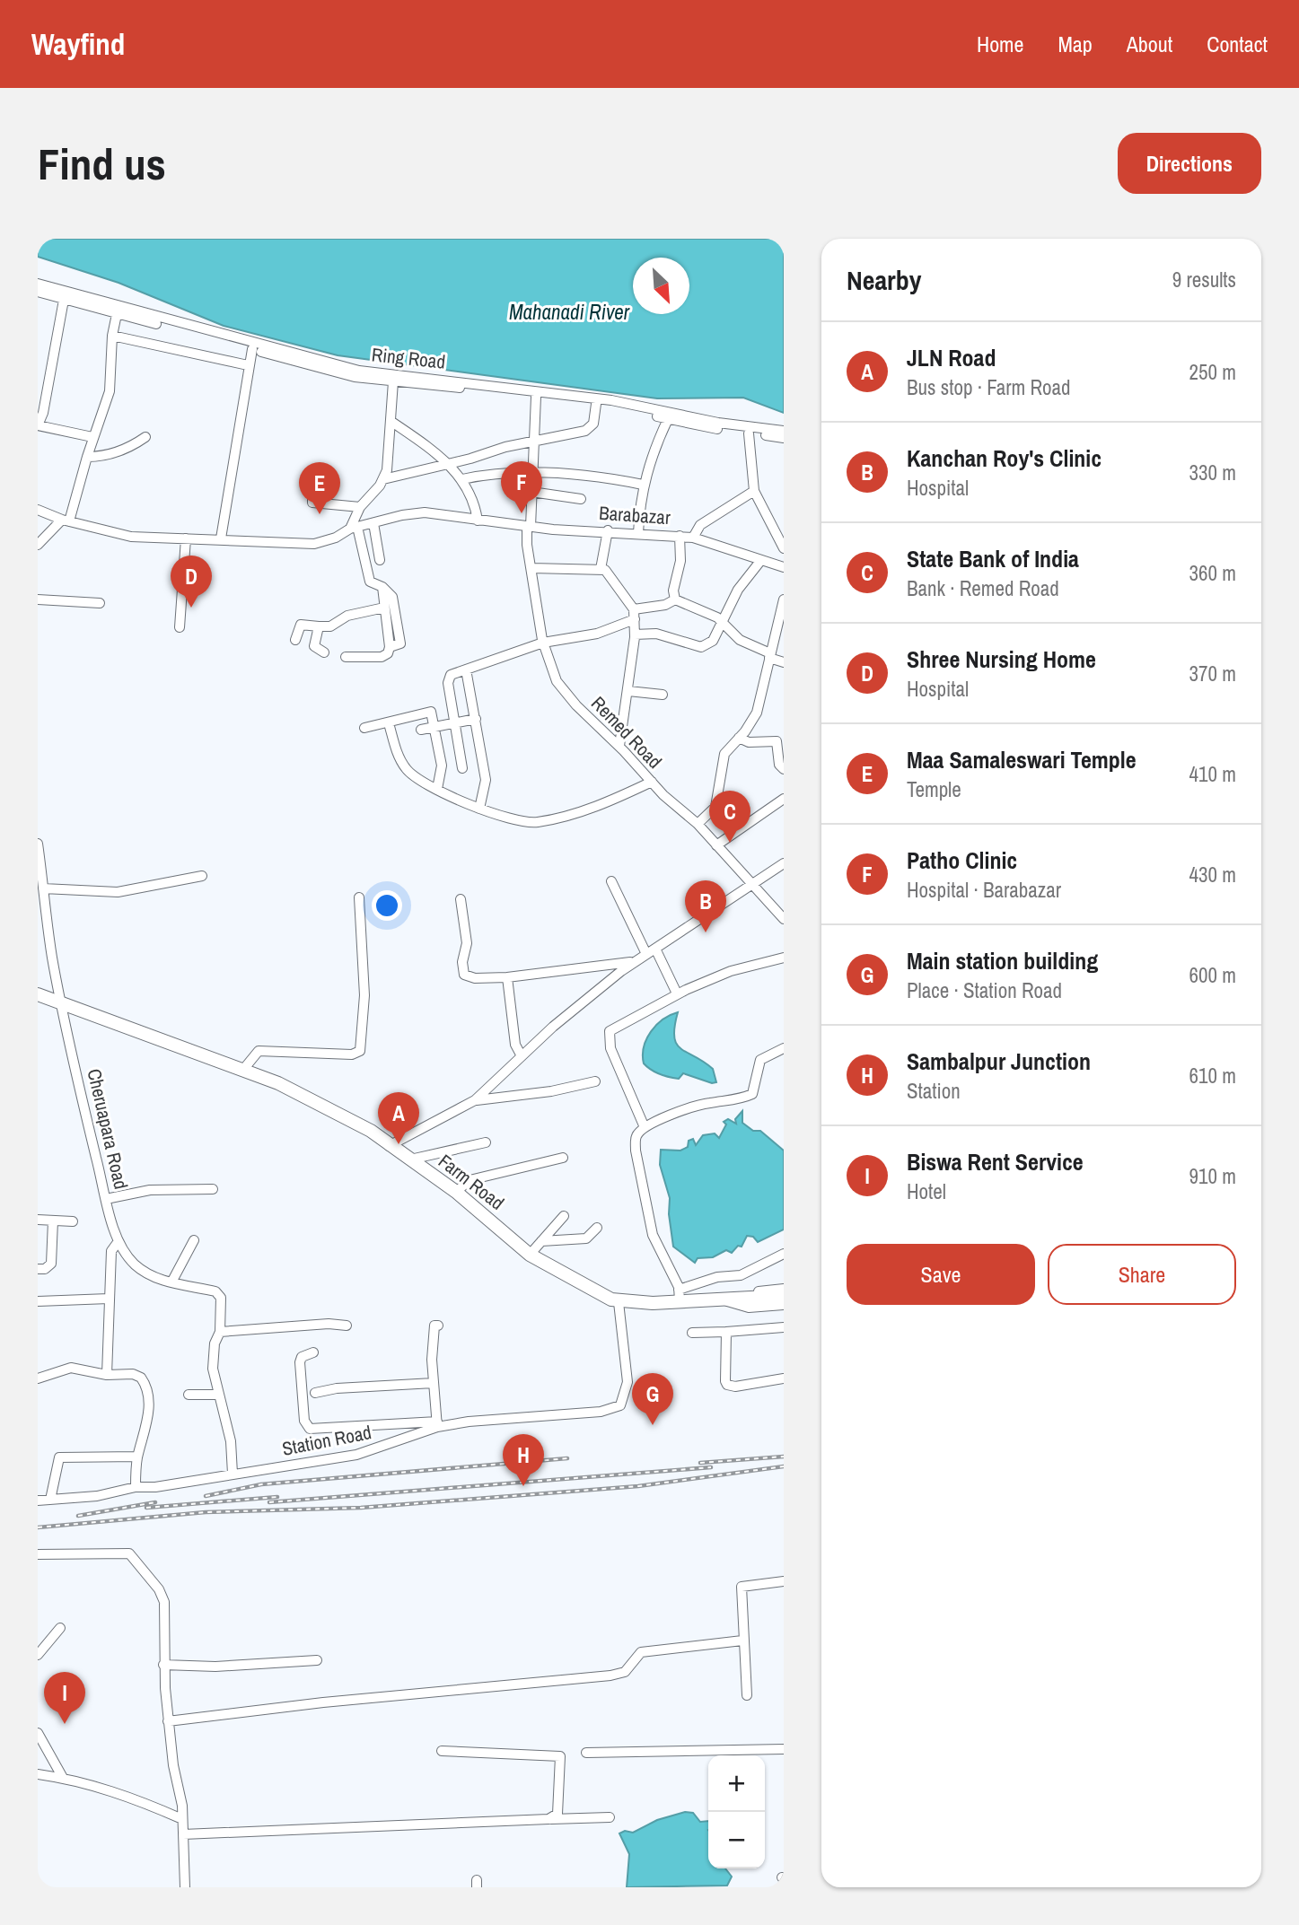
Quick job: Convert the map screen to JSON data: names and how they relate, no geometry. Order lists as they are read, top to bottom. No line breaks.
{"streets":{"main road":["Farm Road"],"street":["Ring Road","Barabazar","Remed Road","Cheruapara Road","Station Road"]},"crossings":[["Ring Road","Remed Road"],["Barabazar","Remed Road"],["Cheruapara Road","Farm Road"],["Farm Road","Station Road"]],"water":["Mahanadi River"],"north":"bottom right","page":{"header":"Wayfind","nav":["Home","Map","About","Contact"],"buttons":["Directions",["Save","Share"]],"title":"Find us","heading":["Nearby","9 results"],"list":[{"mark":"A","name":"JLN Road","note":"Bus stop · Farm Road","value":"250 m"},{"mark":"B","name":"Kanchan Roy's Clinic","note":"Hospital","value":"330 m"},{"mark":"C","name":"State Bank of India","note":"Bank · Remed Road","value":"360 m"},{"mark":"D","name":"Shree Nursing Home","note":"Hospital","value":"370 m"},{"mark":"E","name":"Maa Samaleswari Temple","note":"Temple","value":"410 m"},{"mark":"F","name":"Patho Clinic","note":"Hospital · Barabazar","value":"430 m"},{"mark":"G","name":"Main station building","note":"Place · Station Road","value":"600 m"},{"mark":"H","name":"Sambalpur Junction","note":"Station","value":"610 m"},{"mark":"I","name":"Biswa Rent Service","note":"Hotel","value":"910 m"}],"pins":["F","E","D","C","B","A","G","H","I"],"map_buttons":["+","−"]}}
